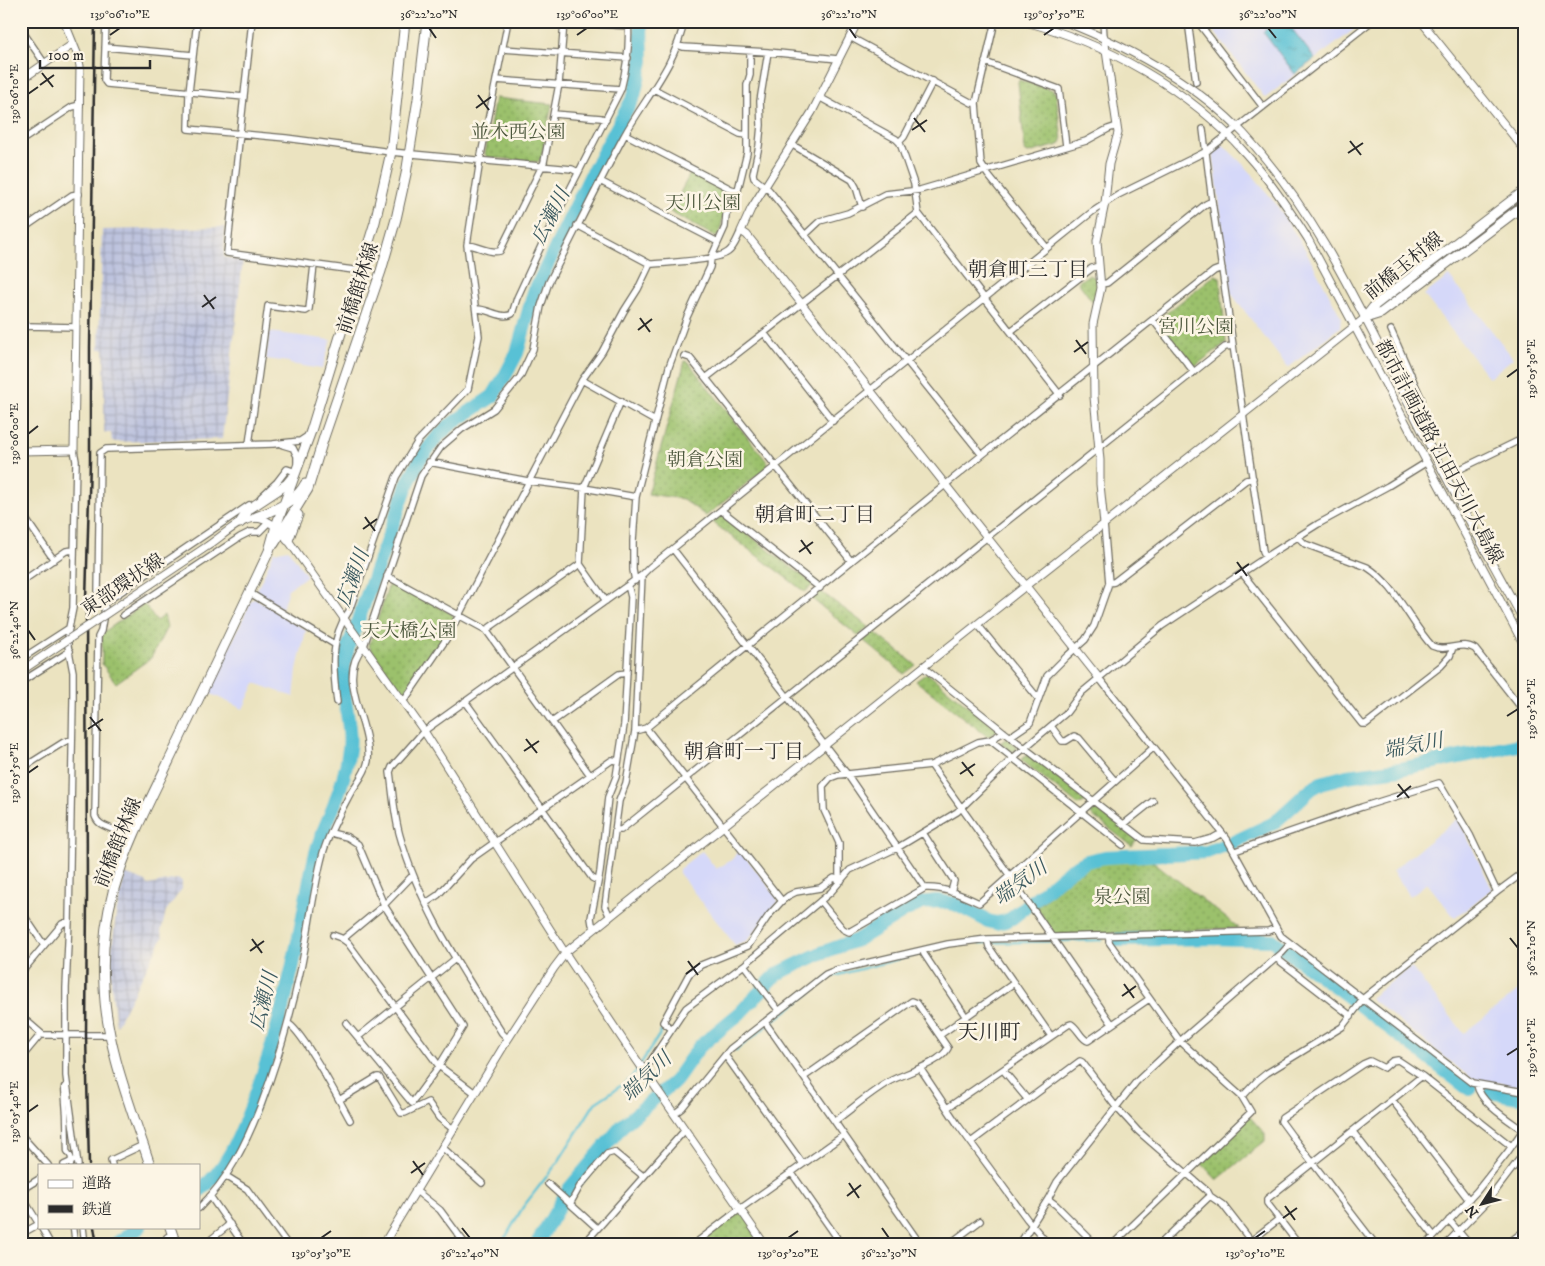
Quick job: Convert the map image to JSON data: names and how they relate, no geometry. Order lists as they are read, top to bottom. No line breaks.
{"streets":{"main road":["前橋玉村線","前橋館林線"],"street":["都市計画道路 江田天川大島線","東部環状線"]},"crossings":[["前橋玉村線","都市計画道路 江田天川大島線"]],"districts":["朝倉町三丁目","朝倉町二丁目","朝倉町一丁目","天川町"],"water":["広瀬川","端気川"],"parks":["並木西公園","天川公園","宮川公園","朝倉公園","天大橋公園","泉公園"],"legend":["道路","鉄道"],"scale_bar":"100 m","north":"bottom left","coordinates":["139°06'10\"E","36°22'20\"N","139°06'00\"E","36°22'10\"N","139°05'50\"E","36°22'00\"N","139°05'30\"E","36°22'40\"N","139°05'20\"E","139°05'10\"E","139°05'40\"E","36°22'30\"N"]}
